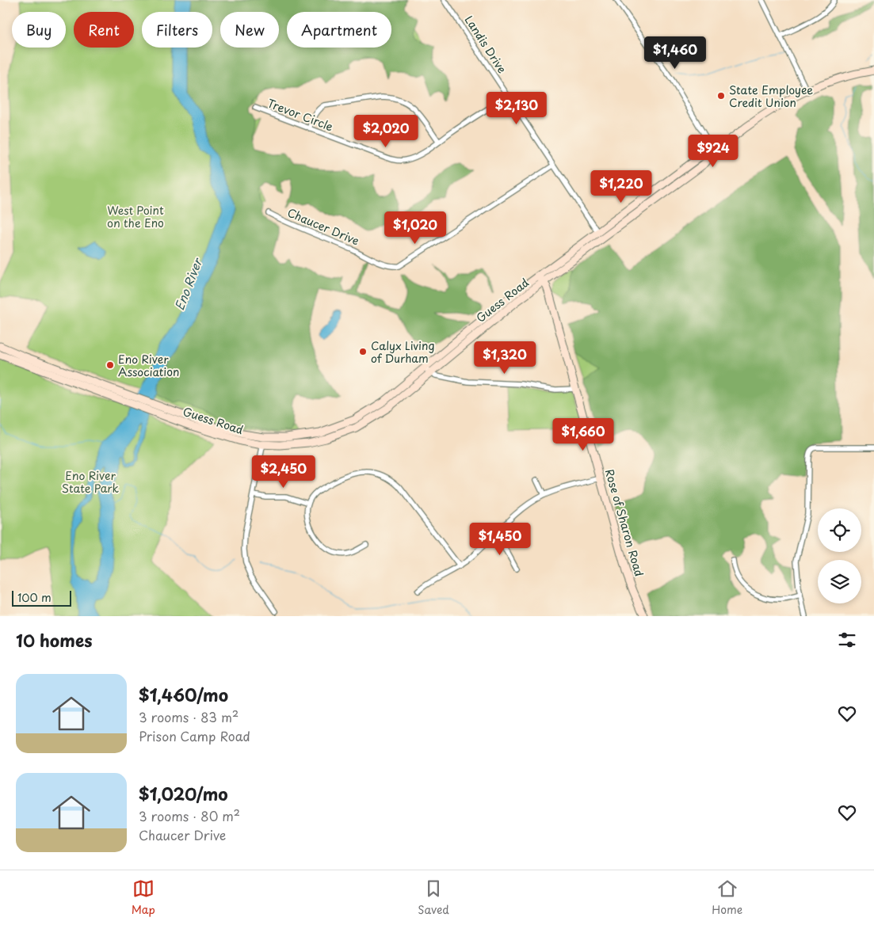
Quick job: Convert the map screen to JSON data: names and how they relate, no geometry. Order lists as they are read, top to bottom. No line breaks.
{"streets":{"main road":["Guess Road","Rose of Sharon Road"],"street":["Landis Drive","Trevor Circle","Chaucer Drive"]},"crossings":[["Landis Drive","Trevor Circle"],["Landis Drive","Chaucer Drive"],["Landis Drive","Guess Road"],["Guess Road","Rose of Sharon Road"]],"water":["Eno River"],"parks":["West Point on the Eno","Eno River State Park"],"places":["State Employee Credit Union","Calyx Living of Durham","Eno River Association"],"scale_bar":"100 m","page":{"chip":["Buy","Rent","Filters","New","Apartment"],"price":["$1,460","$2,130","$2,020","$924","$1,220","$1,020","$1,320","$1,660","$2,450","$1,450"],"scale":"100 m","heading":"10 homes","list":[{"name":"$1,460/mo","note":"3 rooms · 83 m² · Prison Camp Road"},{"name":"$1,020/mo","note":"3 rooms · 80 m² · Chaucer Drive"}],"tabs":["Map","Saved","Home"]}}
